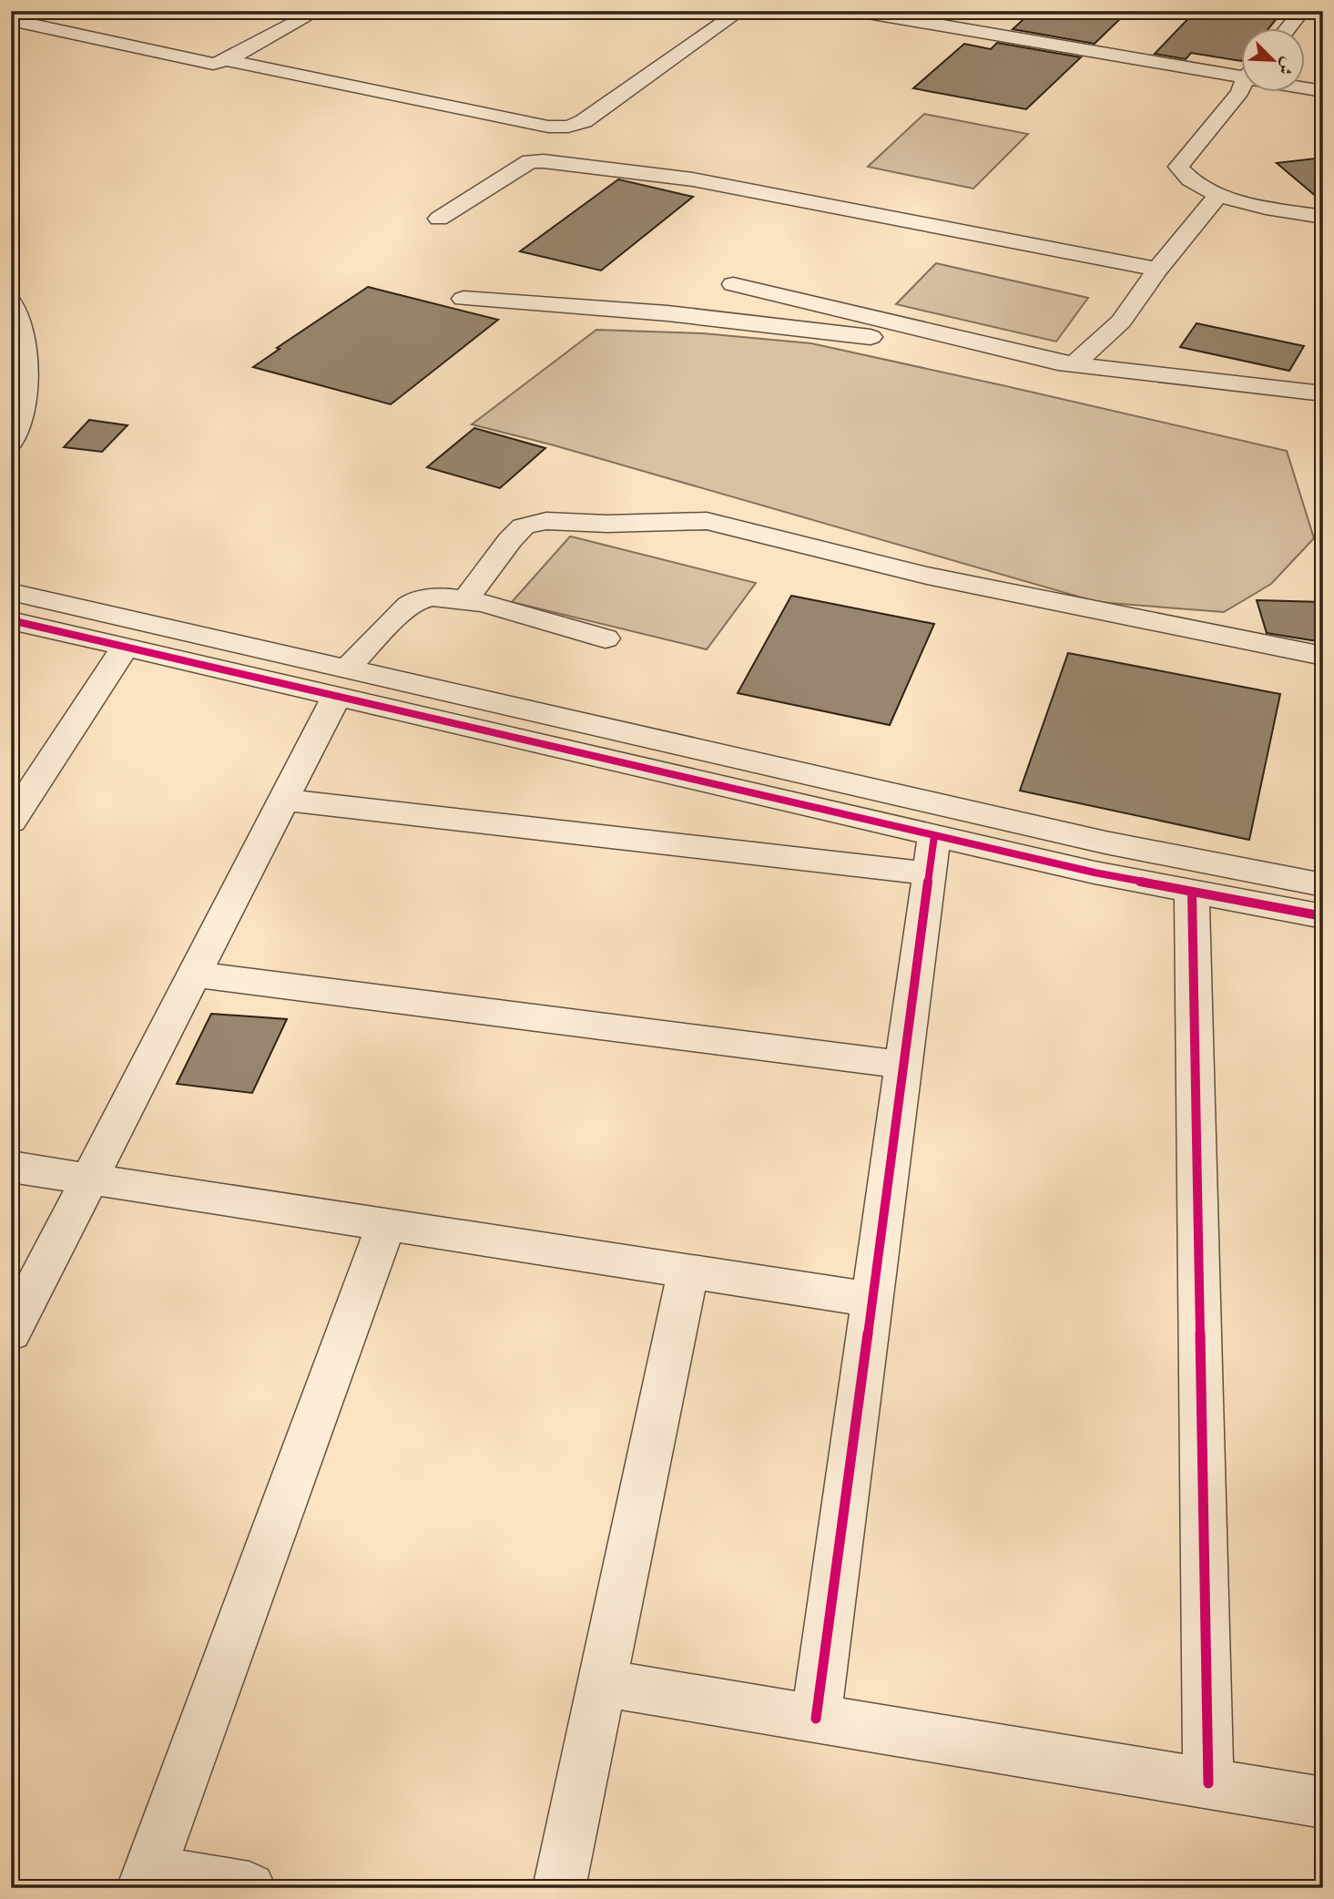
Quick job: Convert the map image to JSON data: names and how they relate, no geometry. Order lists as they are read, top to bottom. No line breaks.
{"north":"bottom right"}
